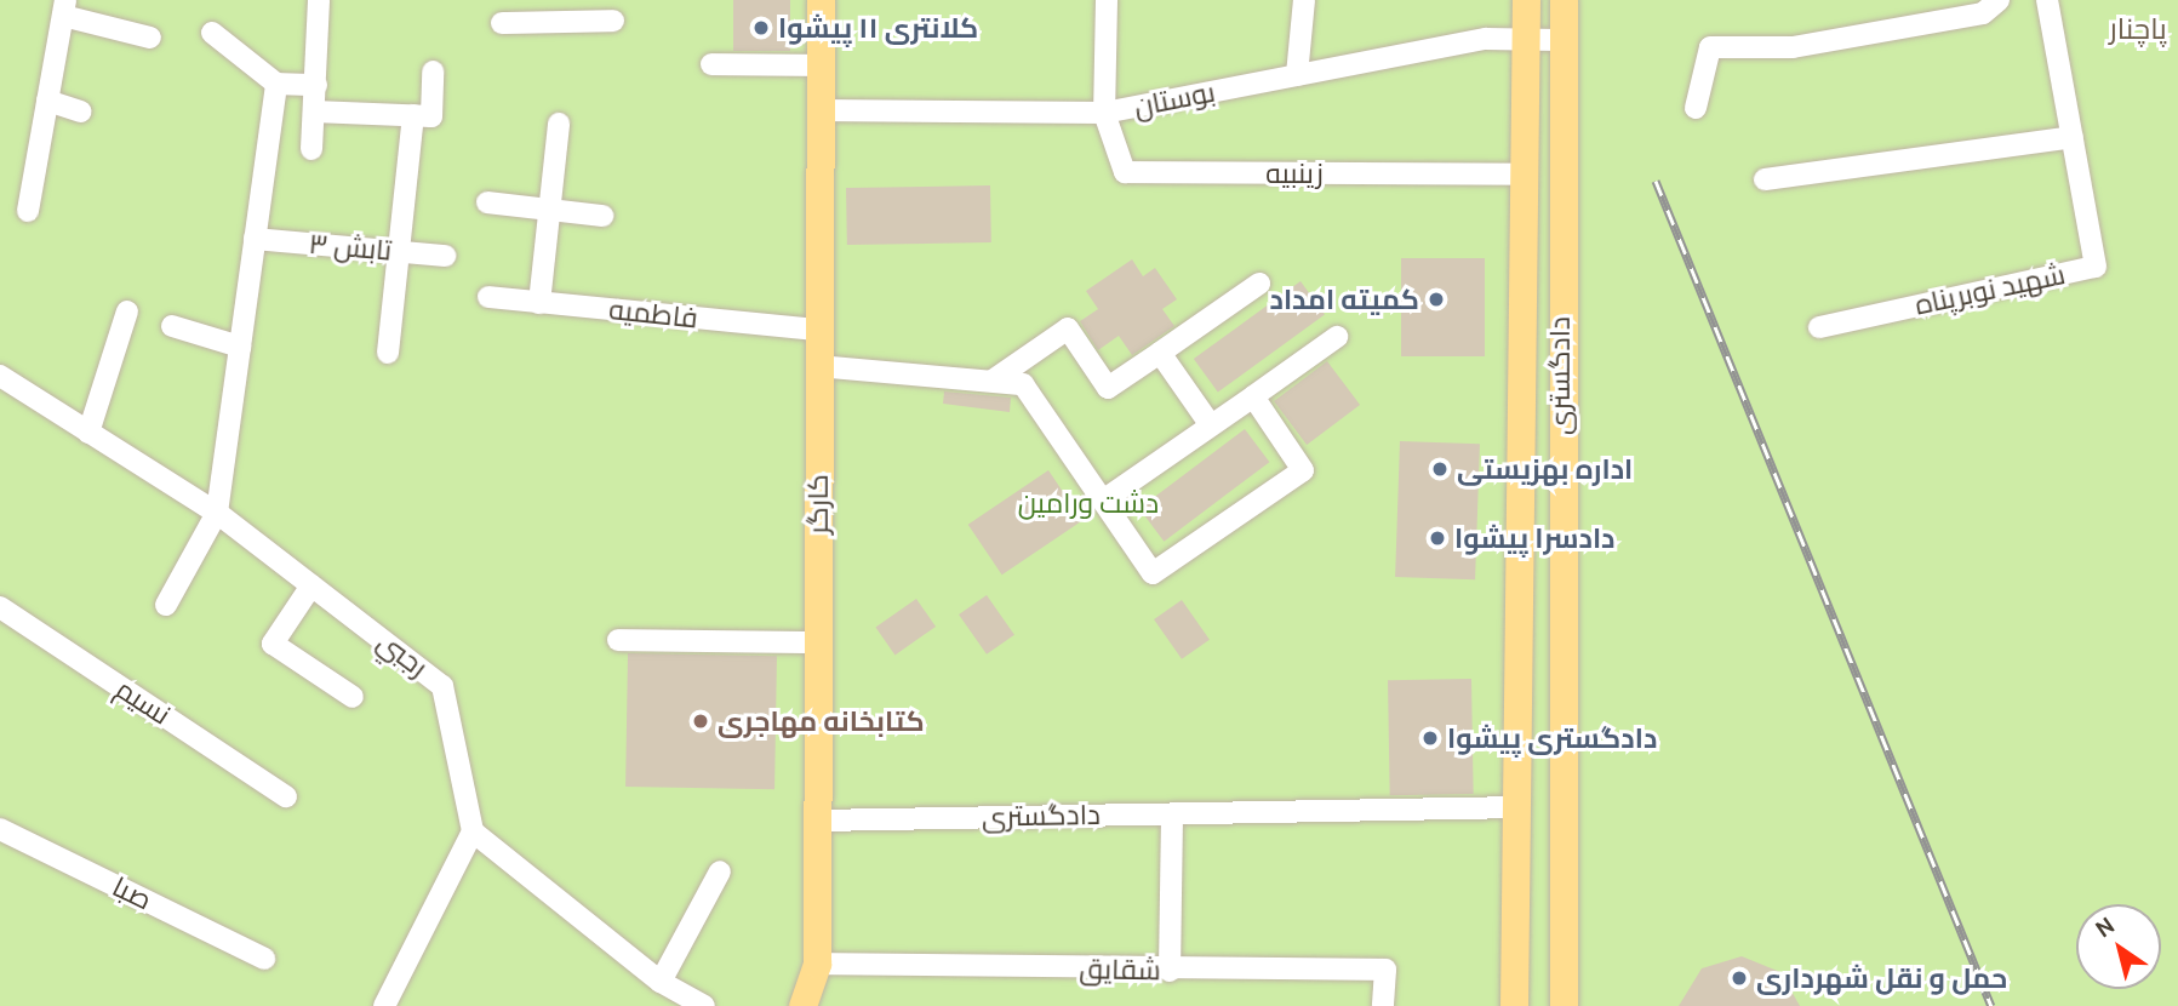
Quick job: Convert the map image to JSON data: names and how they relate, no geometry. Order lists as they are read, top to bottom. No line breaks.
{"streets":{"main road":["دادگستری","کارگر"],"street":["بوستان","زينبيه","تابش ۳","شهید نوبرپناه","فاطميه","رجبي","نسيم","صبا","شقايق"]},"crossings":[["بوستان","زينبيه"],["بوستان","دادگستری"],["بوستان","کارگر"],["زينبيه","دادگستری"],["فاطميه","کارگر"],["دادگستری","کارگر"],["کارگر","شقايق"]],"districts":["پاچنار"],"parks":["دشت ورامین"],"places":["کلانتری ۱۱ پیشوا","کمیته امداد","اداره بهزیستی","دادسرا پیشوا","کتابخانه مهاجری","دادگستری پیشوا","حمل و نقل شهرداری"],"north":"top left"}
